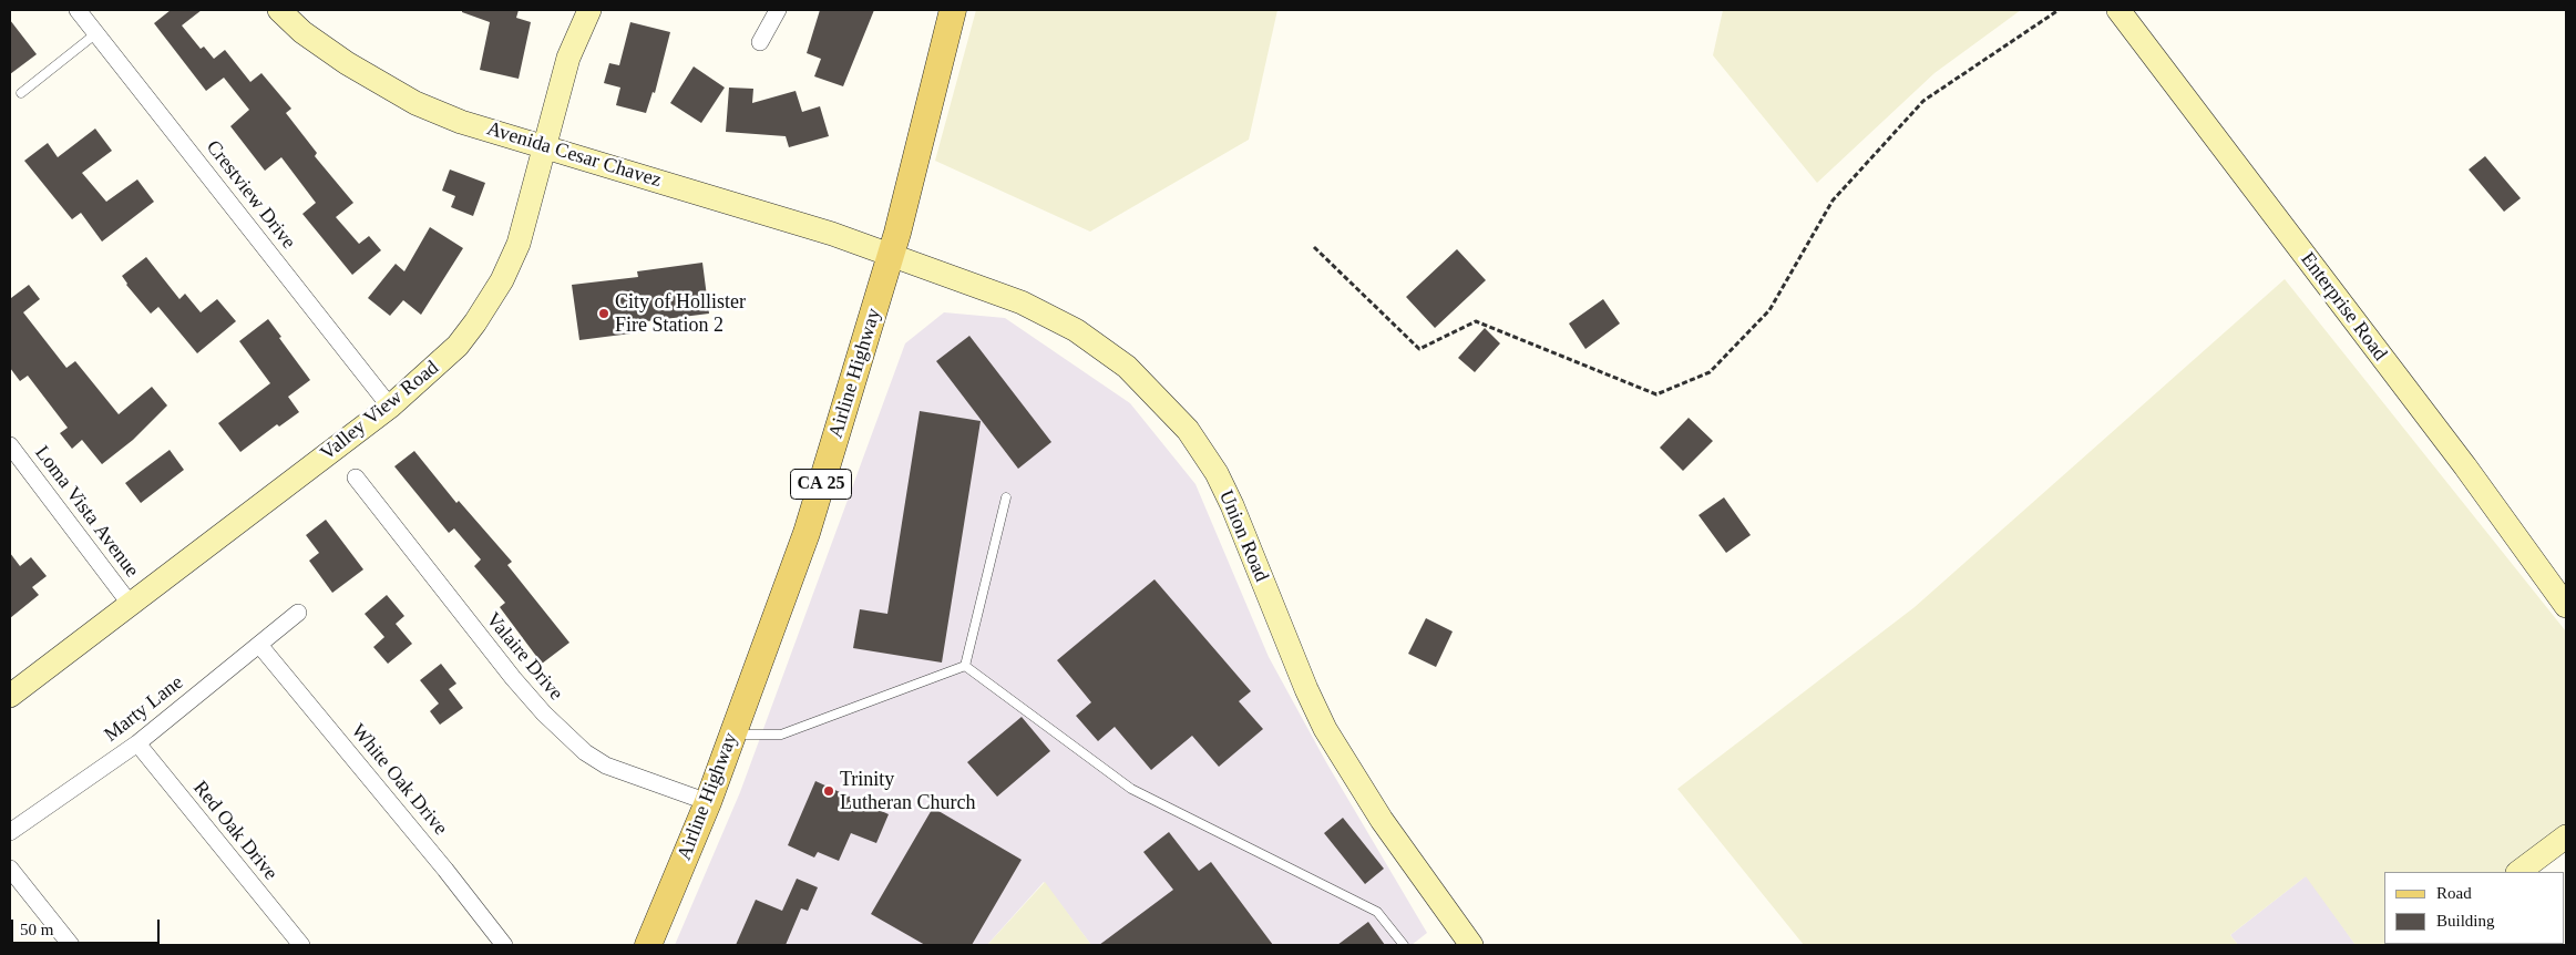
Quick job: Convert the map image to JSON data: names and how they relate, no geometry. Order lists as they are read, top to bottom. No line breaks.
{"streets":{"main road":["Airline Highway","CA 25"],"street":["Avenida Cesar Chavez","Crestview Drive","Enterprise Road","Valley View Road","Loma Vista Avenue","Union Road","Valaire Drive","Marty Lane","White Oak Drive","Red Oak Drive"]},"crossings":[["Avenida Cesar Chavez","Airline Highway"],["Avenida Cesar Chavez","Valley View Road"],["Avenida Cesar Chavez","Union Road"],["Crestview Drive","Valley View Road"],["Airline Highway","Union Road"],["Airline Highway","Valaire Drive"],["Valley View Road","Loma Vista Avenue"],["Marty Lane","White Oak Drive"],["Marty Lane","Red Oak Drive"]],"places":["City of Hollister Fire Station 2","Trinity Lutheran Church"],"legend":["Road","Building"],"scale_bar":"50 m"}
